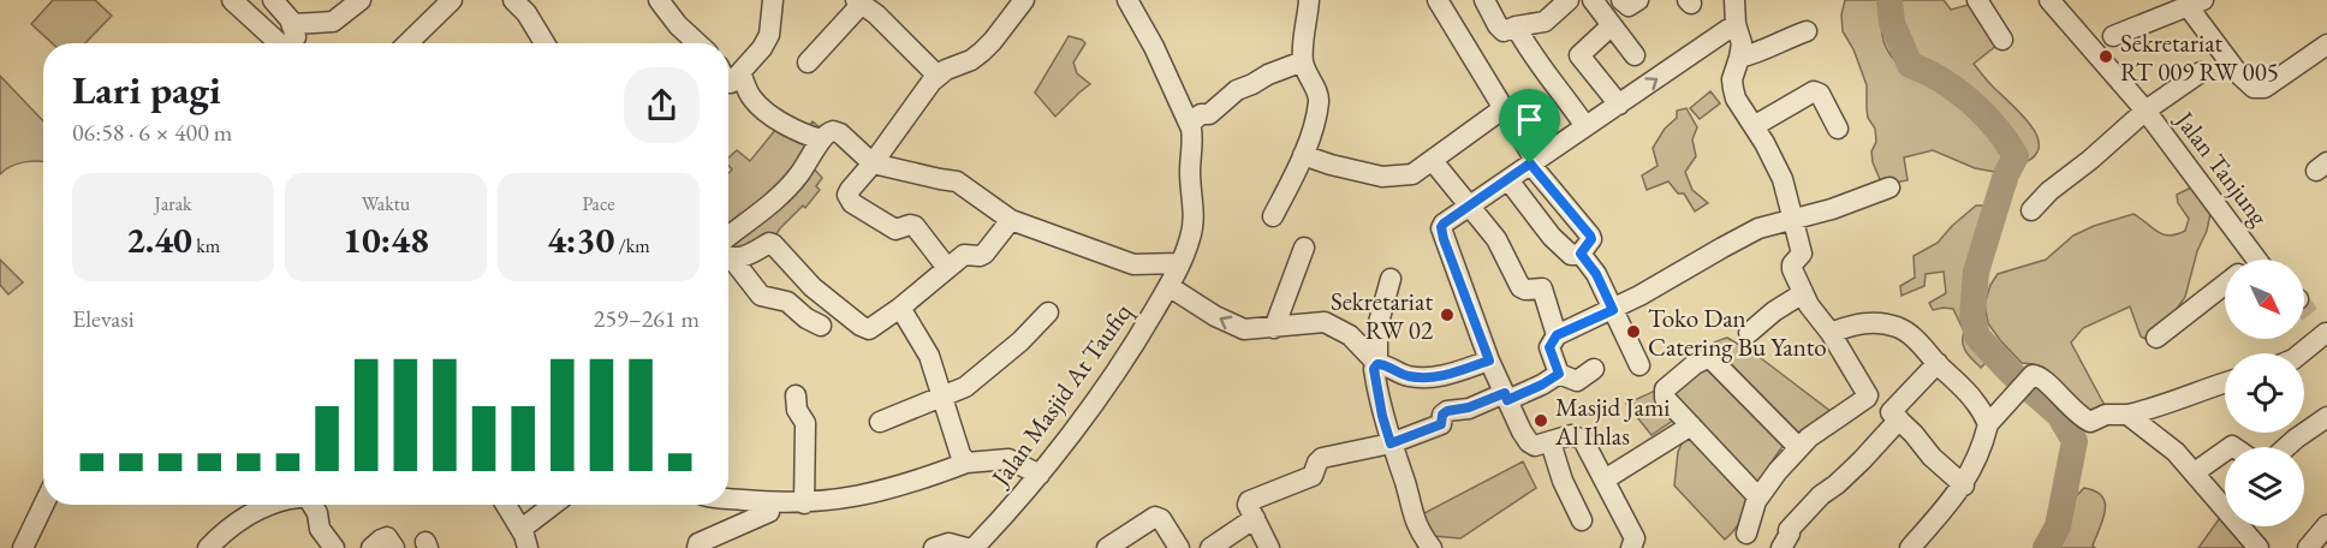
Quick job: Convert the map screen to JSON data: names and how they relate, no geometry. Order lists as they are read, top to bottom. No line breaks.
{"streets":{"street":["Jalan Tanjung","Jalan Masjid At Taufiq"]},"places":["Sekretariat RT 009 RW 005","Sekretariat RW 02","Toko Dan Catering Bu Yanto","Masjid Jami Al Ihlas"],"north":"bottom right","page":{"heading":["Lari pagi","06:58 · 6 × 400 m"],"stats":[["Jarak","2.40 km"],["Waktu","10:48"],["Pace","4:30 /km"]],"chart":["Elevasi","259–261 m"]}}
